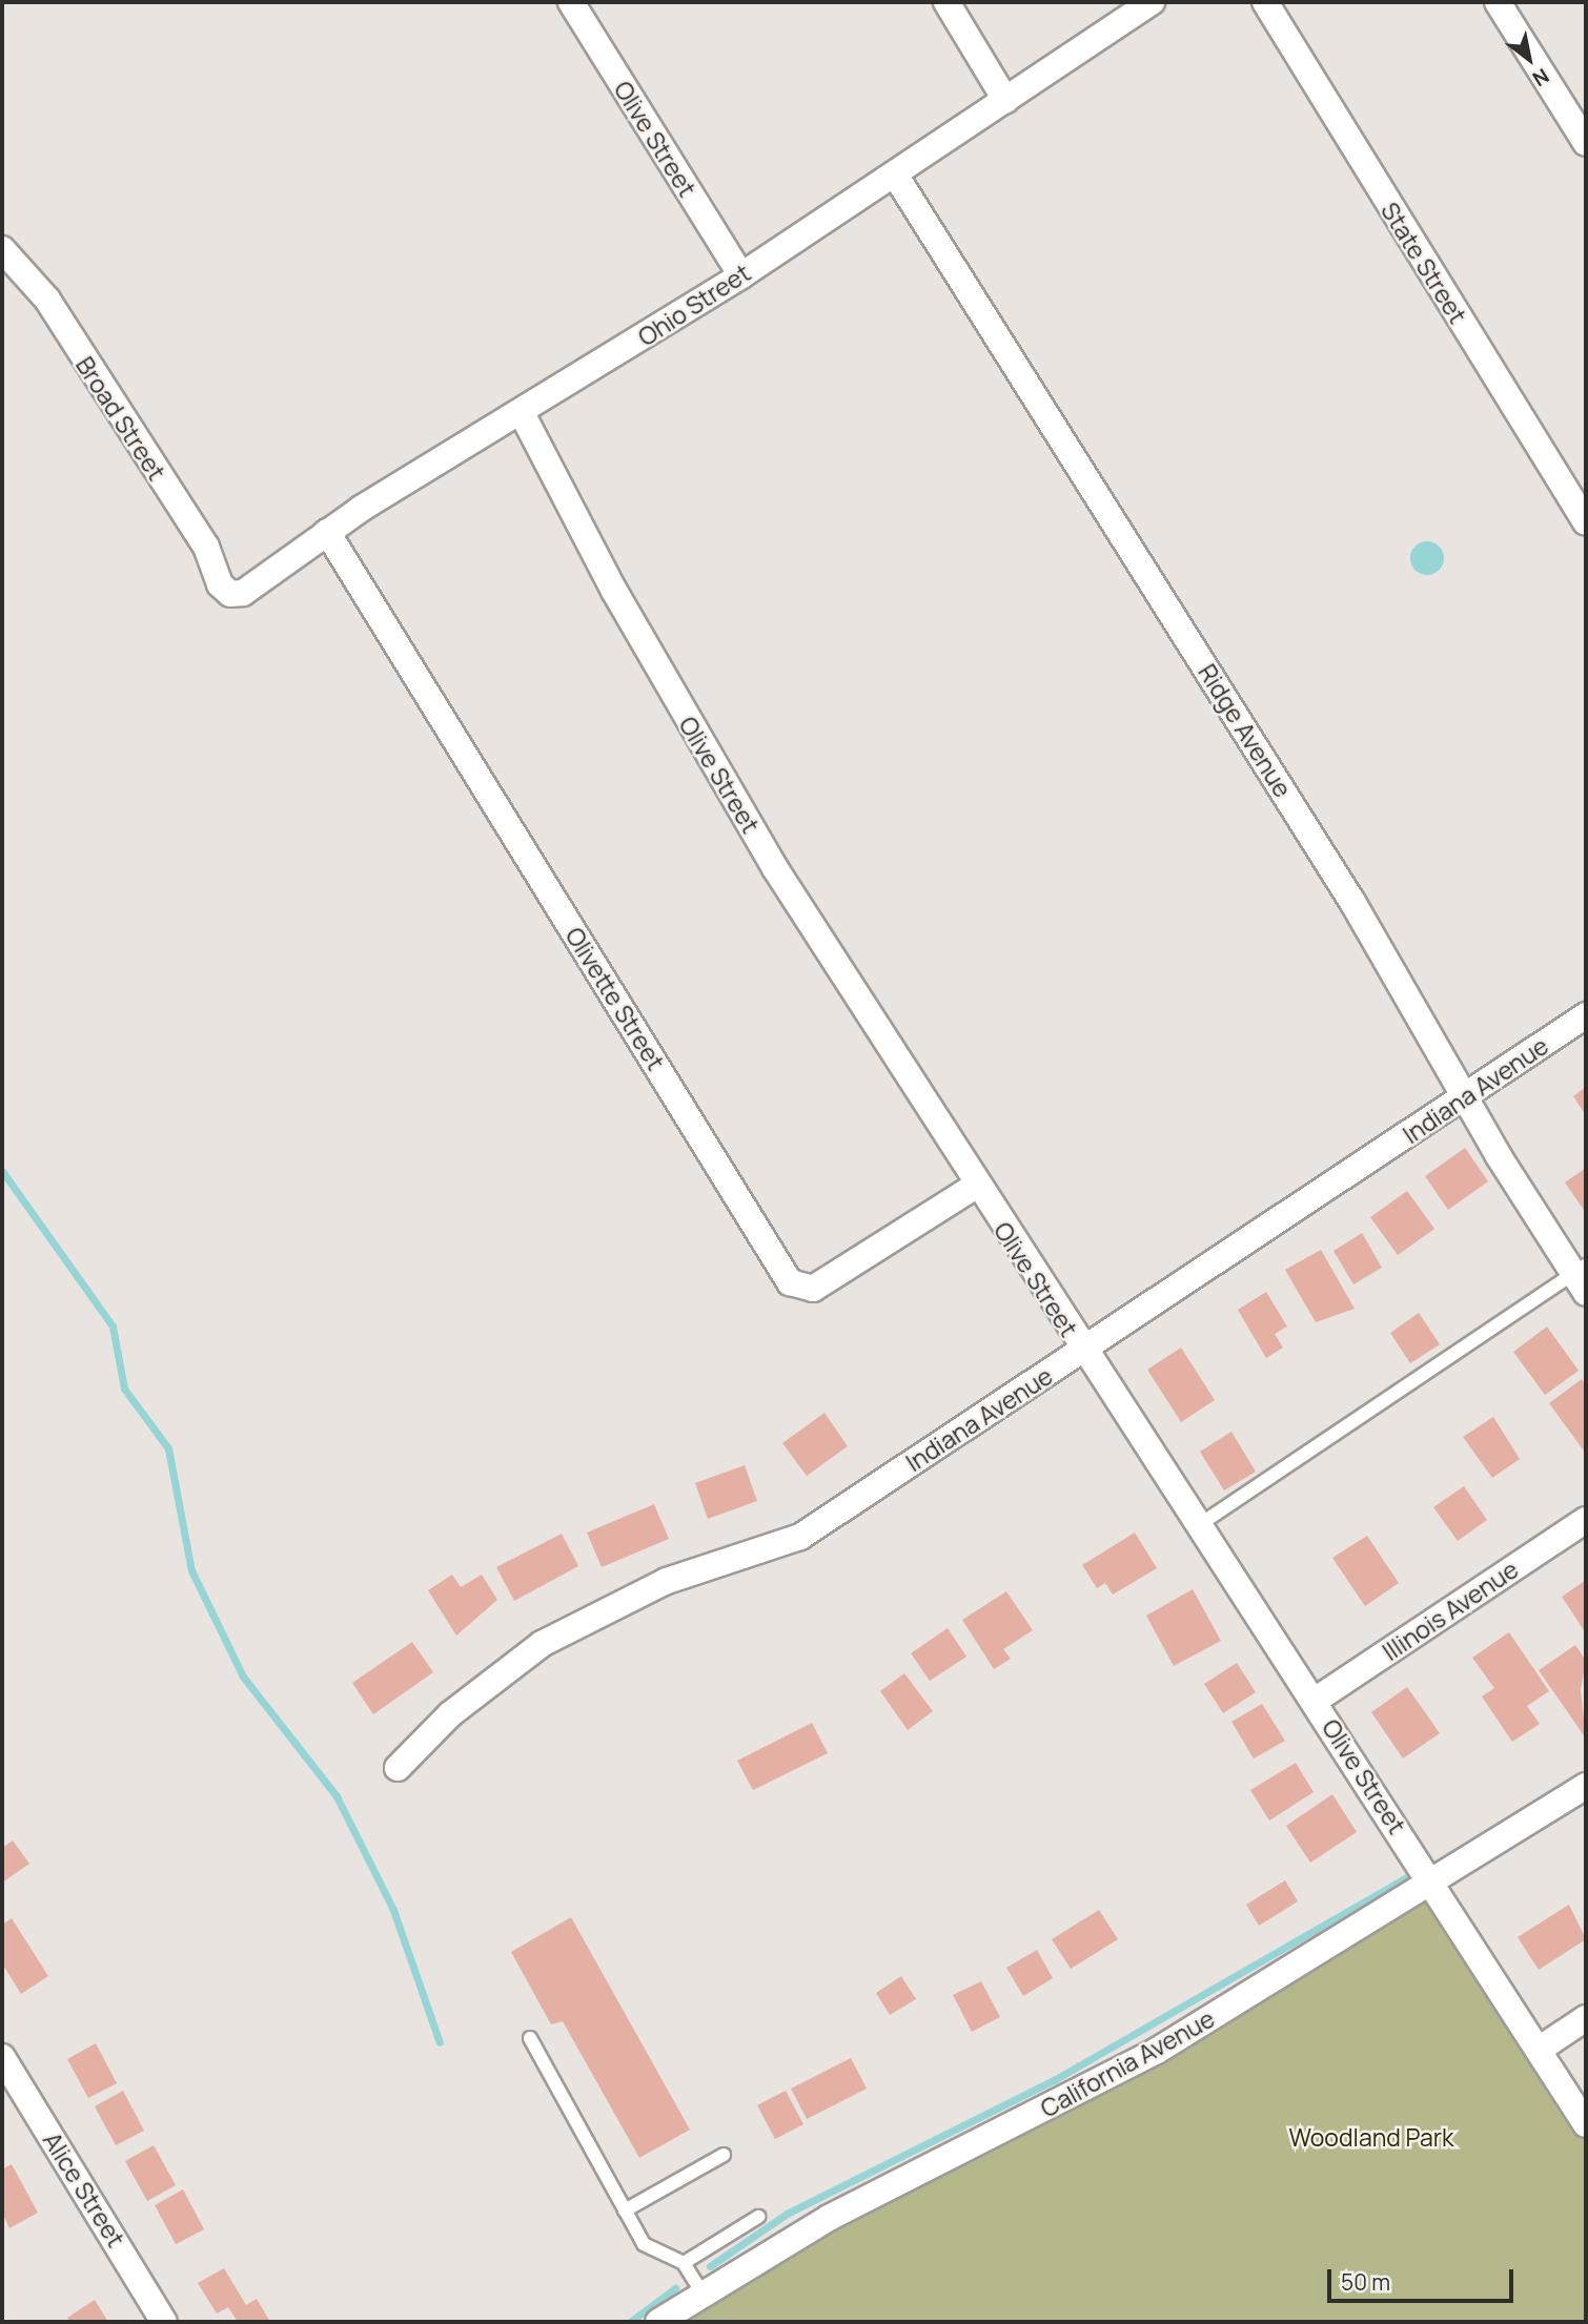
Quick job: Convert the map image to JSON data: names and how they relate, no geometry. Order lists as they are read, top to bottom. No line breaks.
{"streets":{"street":["Olive Street","State Street","Ohio Street","Broad Street","Ridge Avenue","Olivette Street","Indiana Avenue","Illinois Avenue","California Avenue","Alice Street"]},"crossings":[["Olive Street","Ohio Street"],["Olive Street","Olivette Street"],["Olive Street","Indiana Avenue"],["Olive Street","Illinois Avenue"],["Olive Street","California Avenue"],["Ohio Street","Broad Street"],["Ohio Street","Ridge Avenue"],["Ohio Street","Olivette Street"],["Ridge Avenue","Indiana Avenue"]],"parks":["Woodland Park"],"scale_bar":"50 m","north":"bottom right"}
